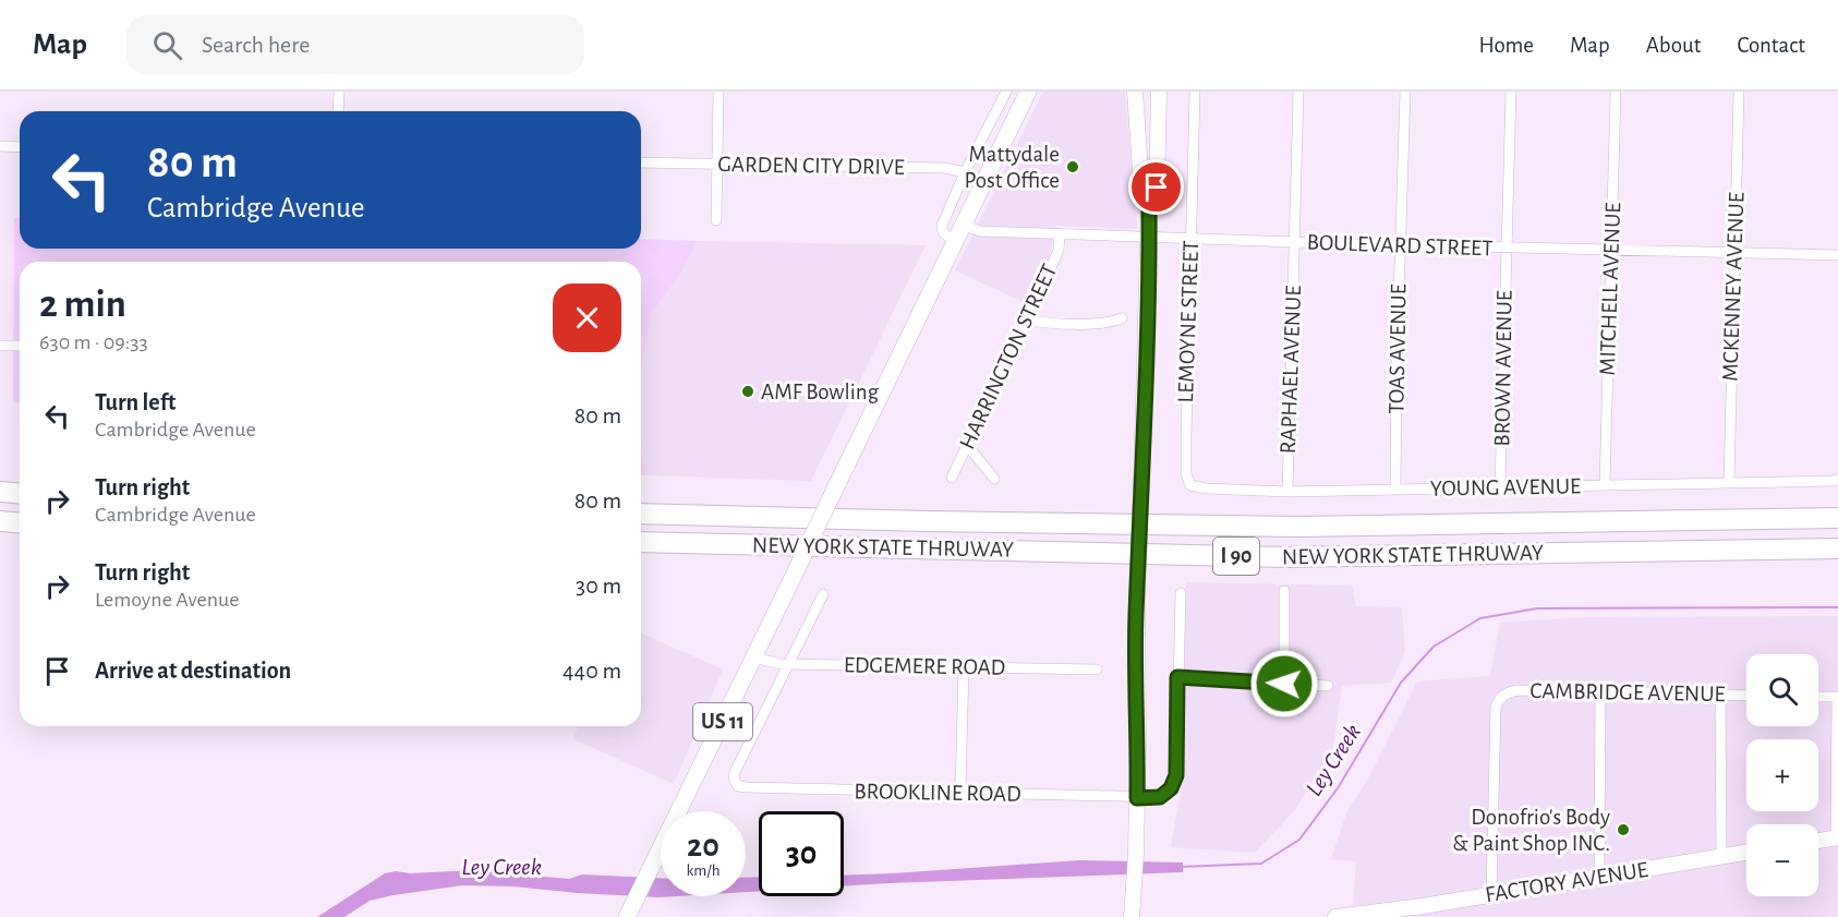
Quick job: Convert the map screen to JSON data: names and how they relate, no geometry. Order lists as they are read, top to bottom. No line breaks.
{"streets":{"highway":["NEW YORK STATE THRUWAY","I 90"],"main road":["US 11"],"street":["GARDEN CITY DRIVE","BOULEVARD STREET","MCKENNEY AVENUE","MITCHELL AVENUE","LEMOYNE STREET","TOAS AVENUE","HARRINGTON STREET","BROWN AVENUE","RAPHAEL AVENUE","YOUNG AVENUE","EDGEMERE ROAD","CAMBRIDGE AVENUE","BROOKLINE ROAD","FACTORY AVENUE"]},"crossings":[["GARDEN CITY DRIVE","US 11"],["BOULEVARD STREET","MCKENNEY AVENUE"],["BOULEVARD STREET","MITCHELL AVENUE"],["BOULEVARD STREET","LEMOYNE STREET"],["BOULEVARD STREET","TOAS AVENUE"],["BOULEVARD STREET","HARRINGTON STREET"],["BOULEVARD STREET","BROWN AVENUE"],["BOULEVARD STREET","RAPHAEL AVENUE"],["BOULEVARD STREET","US 11"],["MCKENNEY AVENUE","YOUNG AVENUE"],["MITCHELL AVENUE","YOUNG AVENUE"],["LEMOYNE STREET","YOUNG AVENUE"],["TOAS AVENUE","YOUNG AVENUE"],["BROWN AVENUE","YOUNG AVENUE"],["RAPHAEL AVENUE","YOUNG AVENUE"],["EDGEMERE ROAD","US 11"],["EDGEMERE ROAD","BROOKLINE ROAD"],["CAMBRIDGE AVENUE","FACTORY AVENUE"]],"water":["Ley Creek"],"places":["Mattydale Post Office","AMF Bowling","Donofrio's Body & Paint Shop INC."],"page":{"header":"Map","search":"Search here","nav":["Home","Map","About","Contact"],"turn":["80 m","Cambridge Avenue"],"heading":["2 min","630 m · 09:33"],"list":[{"name":"Turn left","note":"Cambridge Avenue","value":"80 m"},{"name":"Turn right","note":"Cambridge Avenue","value":"80 m"},{"name":"Turn right","note":"Lemoyne Avenue","value":"30 m"},{"name":"Arrive at destination","value":"440 m"}],"map_buttons":["+","−"],"speed":"20 km/h","limit":"30"}}
